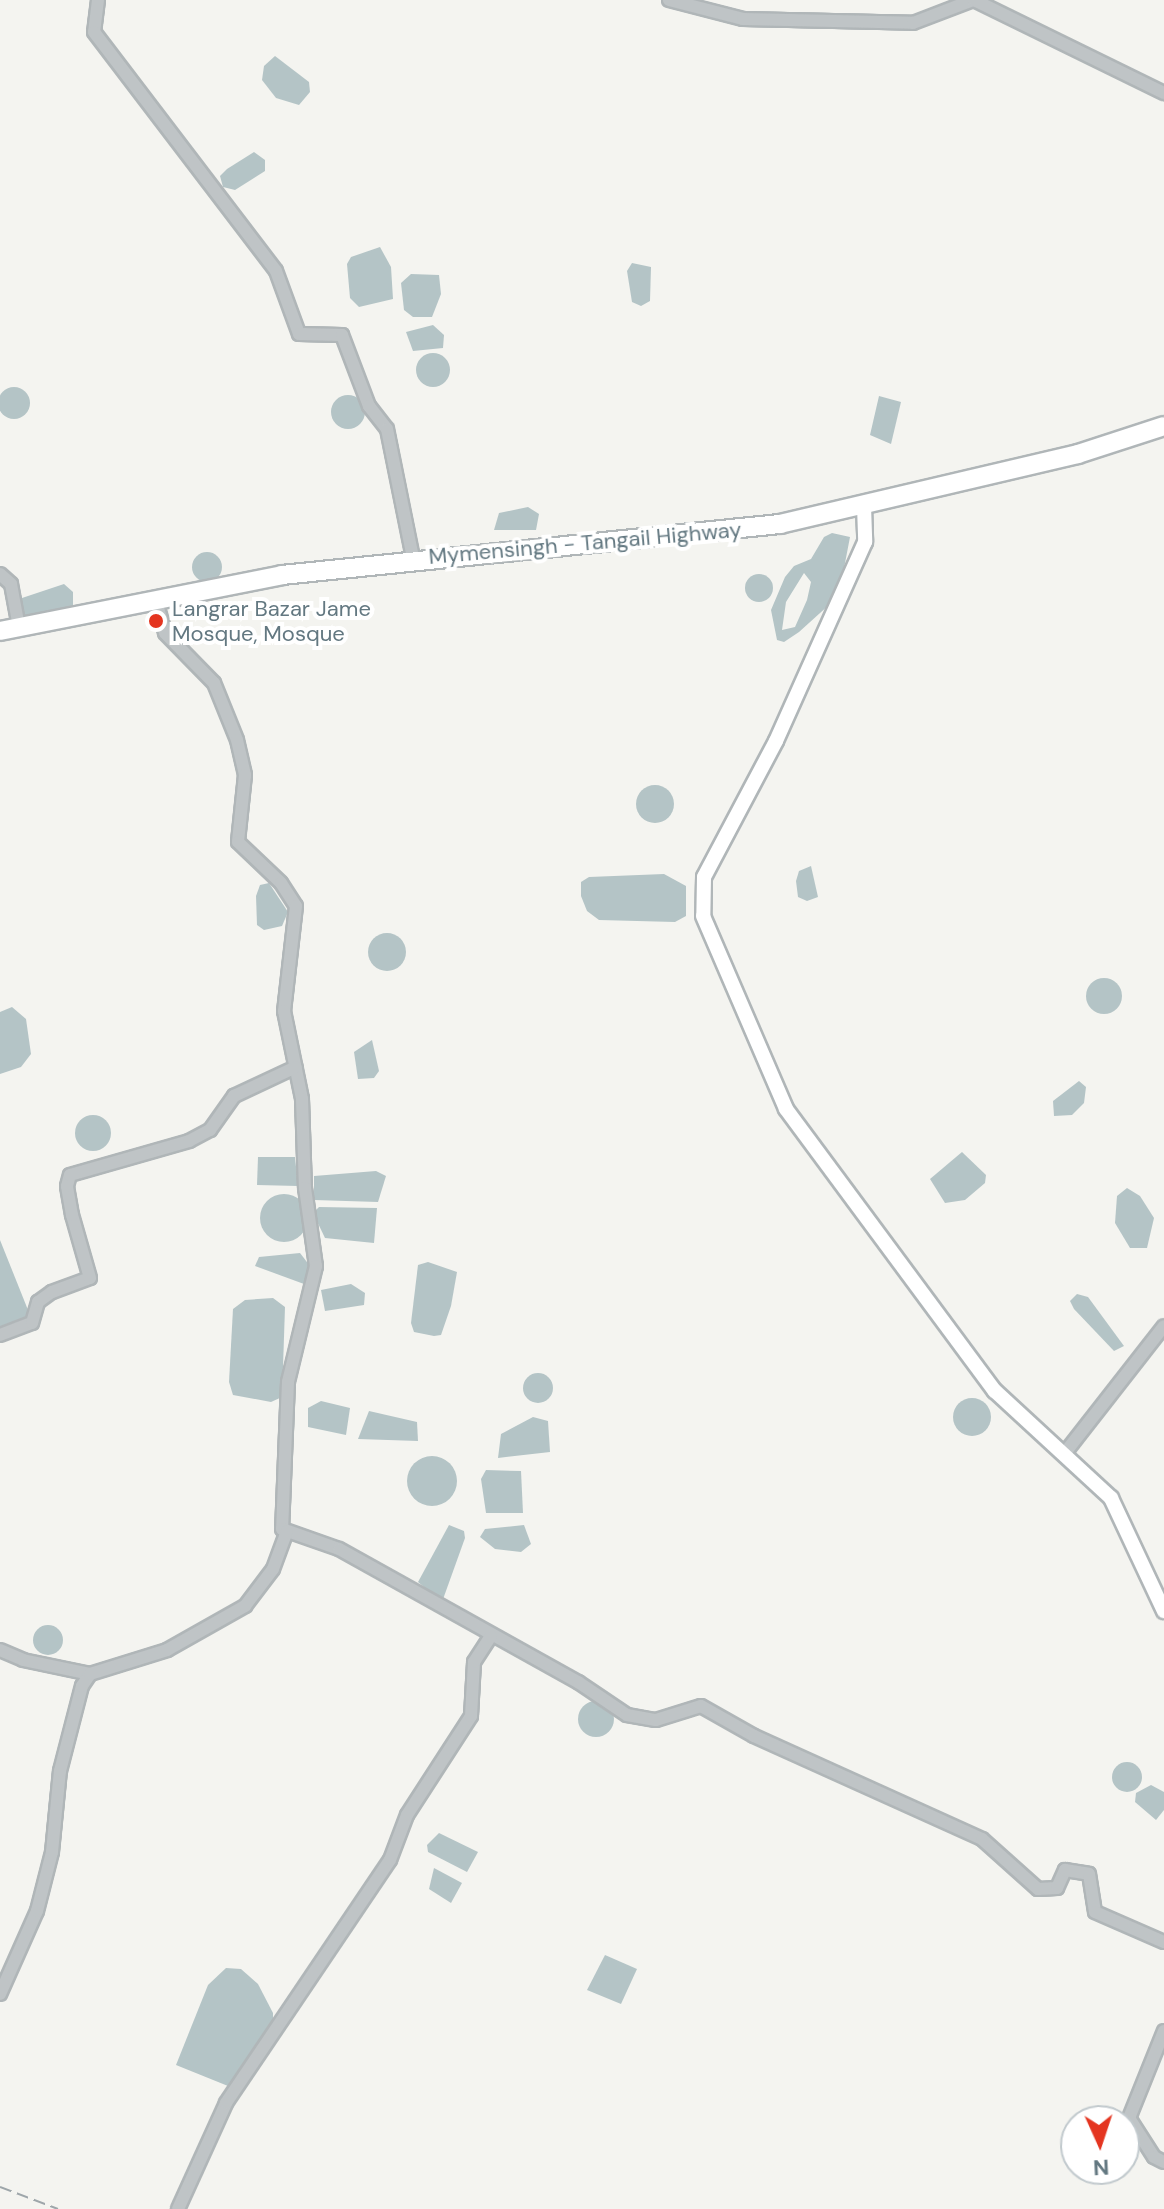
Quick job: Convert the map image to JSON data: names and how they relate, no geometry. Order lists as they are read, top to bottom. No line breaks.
{"streets":{"highway":["Mymensingh - Tangail Highway"]},"places":["Langrar Bazar Jame Mosque, Mosque"],"north":"bottom"}
